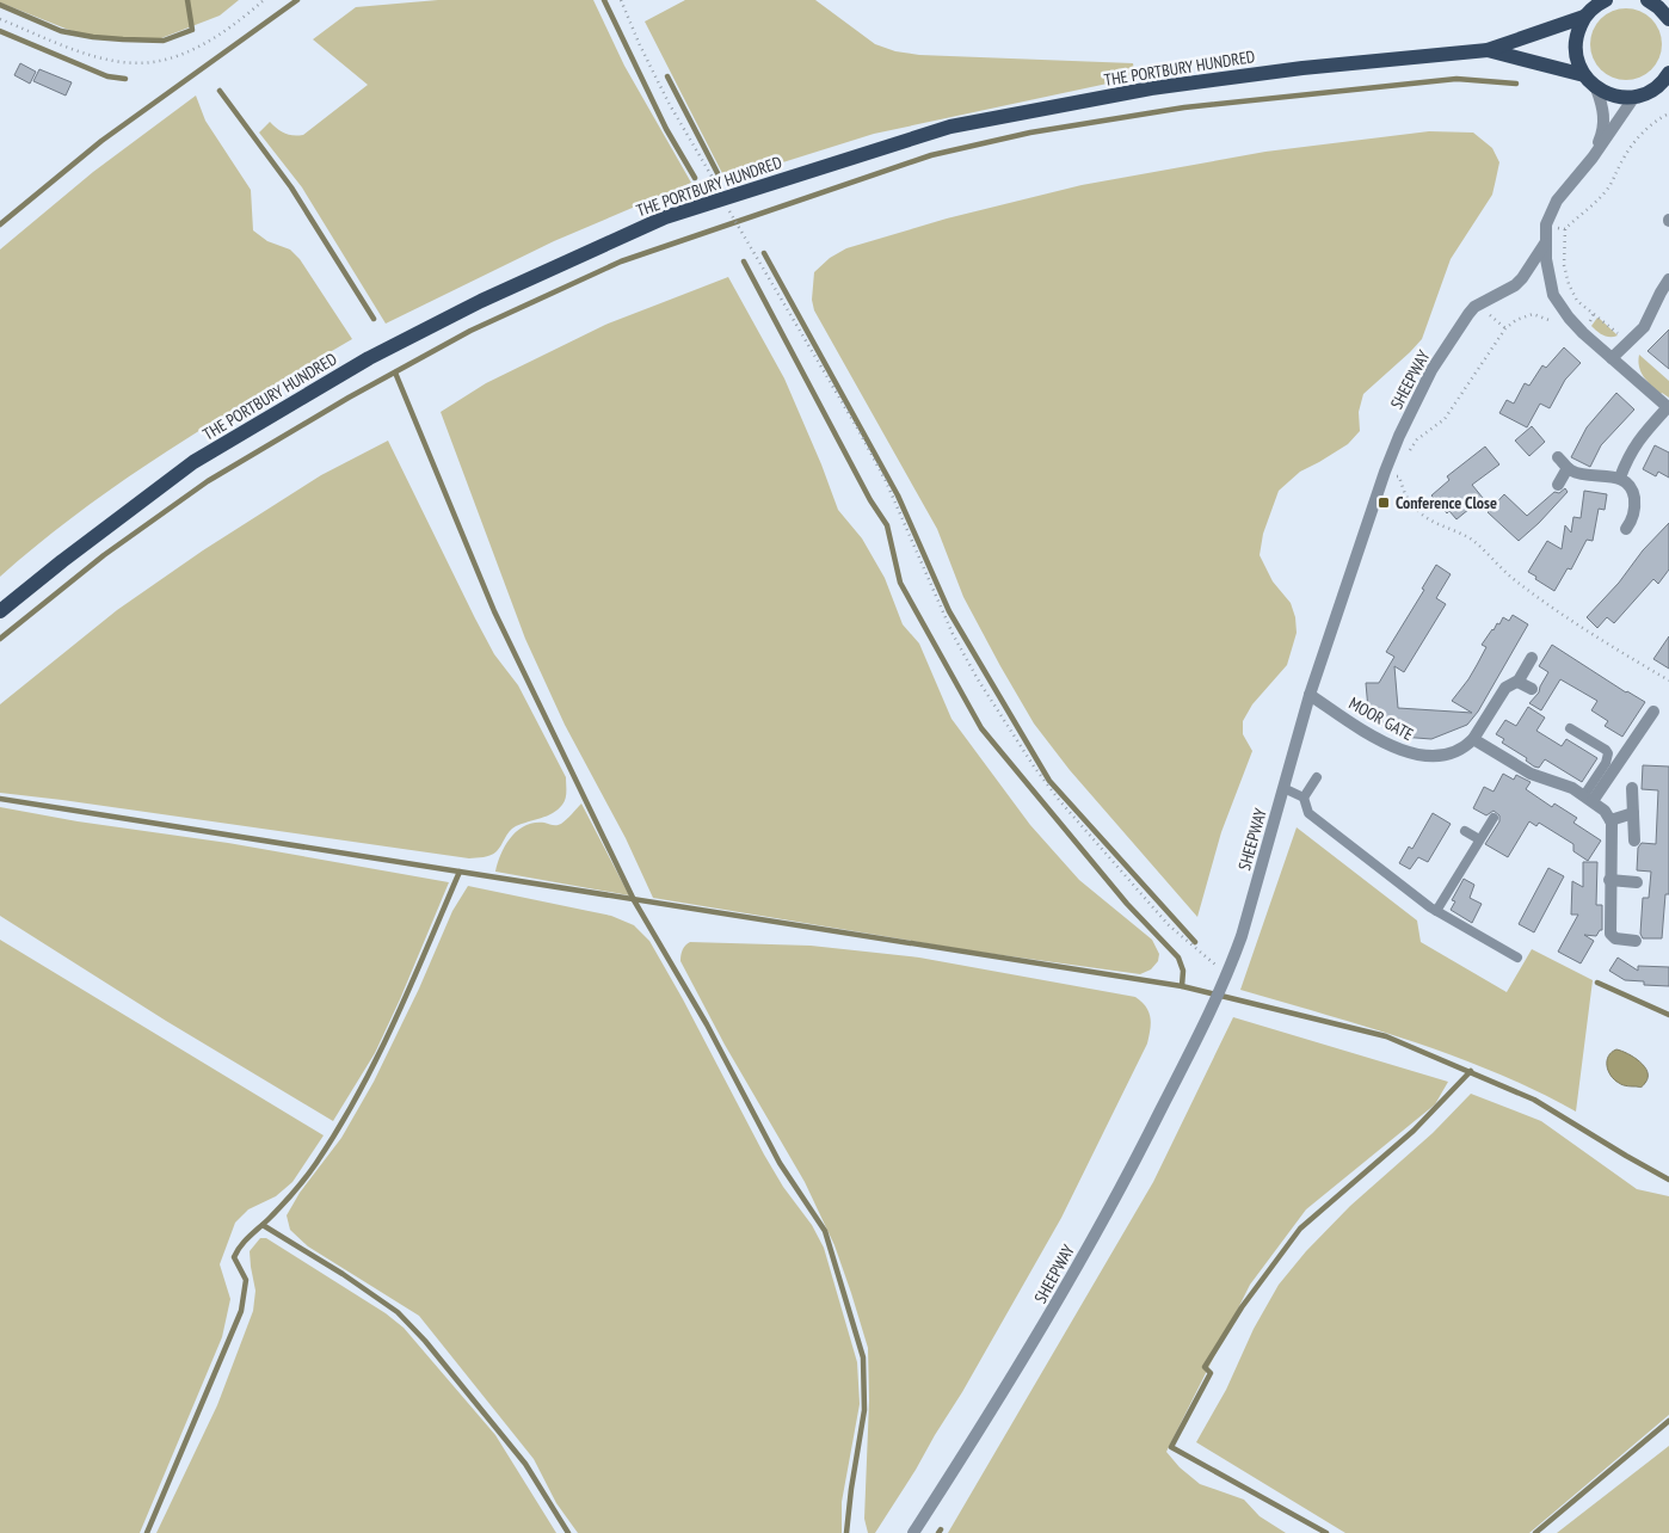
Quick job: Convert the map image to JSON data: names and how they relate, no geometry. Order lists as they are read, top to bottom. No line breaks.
{"streets":{"main road":["THE PORTBURY HUNDRED"],"street":["SHEEPWAY","MOOR GATE"]},"crossings":[["SHEEPWAY","MOOR GATE"]],"places":{"transit":["Conference Close"]}}
